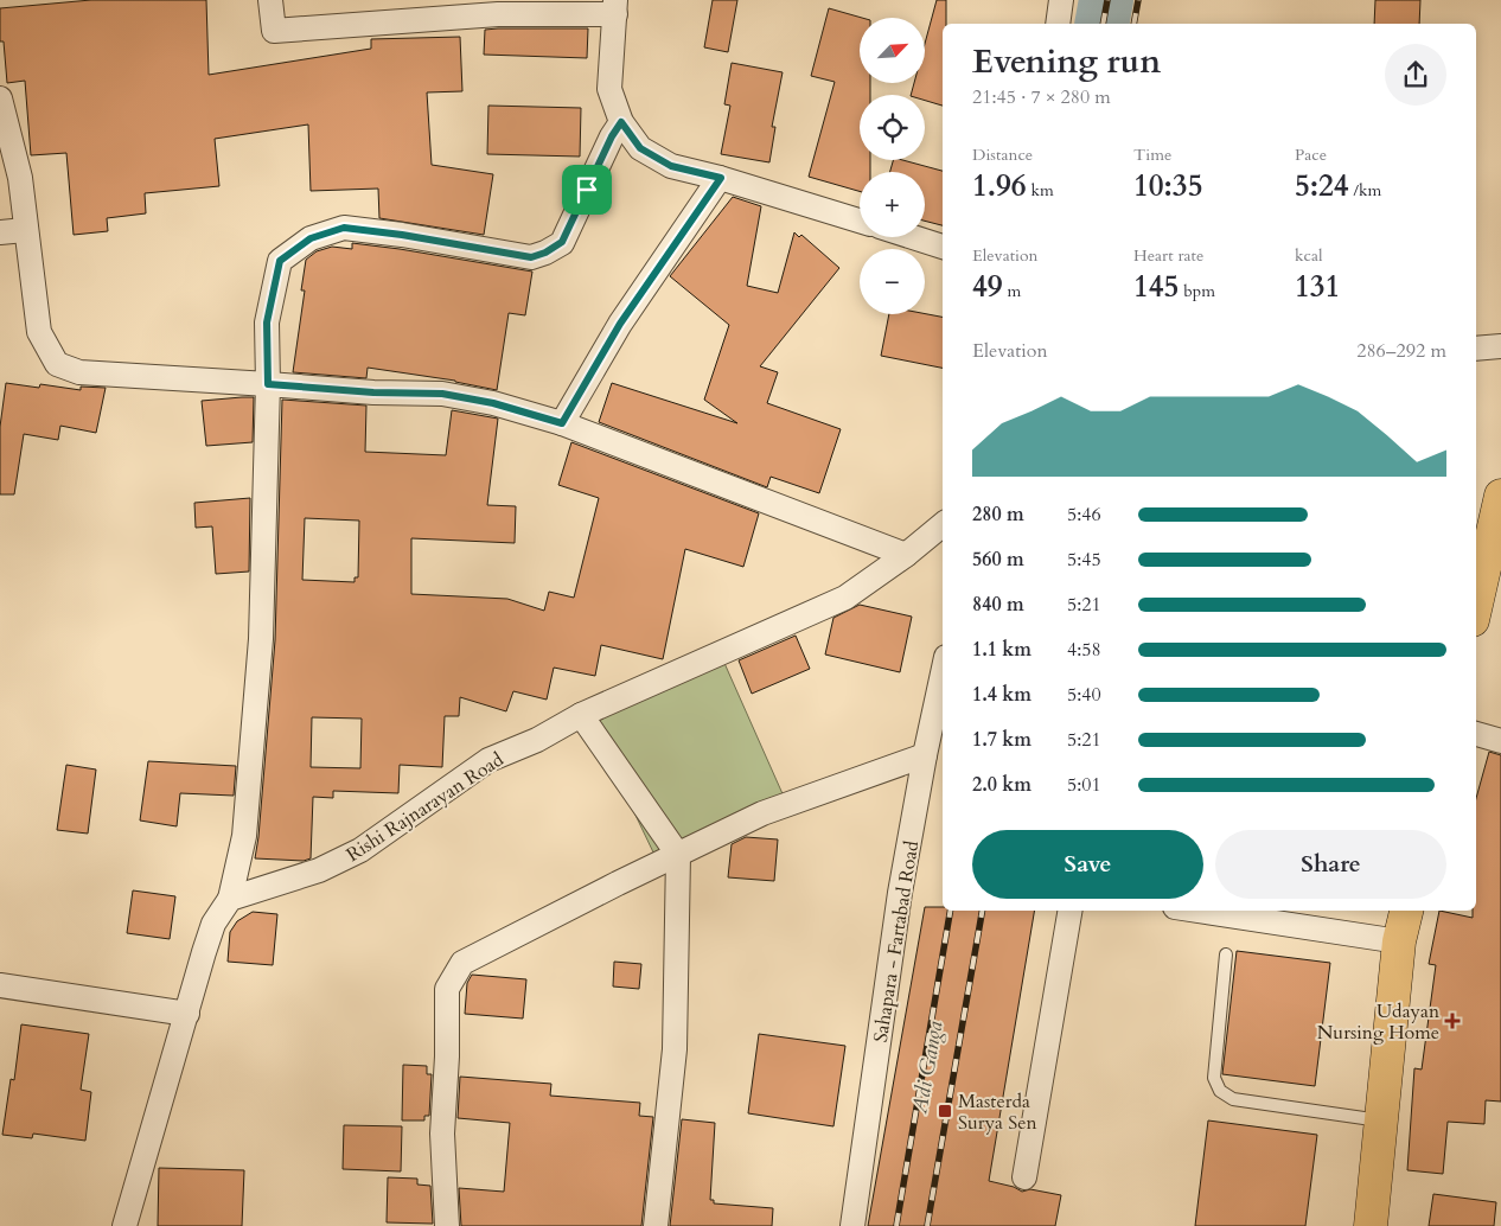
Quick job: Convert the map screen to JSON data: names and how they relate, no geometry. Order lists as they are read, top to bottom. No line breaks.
{"streets":{"street":["Rishi Rajnarayan Road","Sahapara - Fartabad Road"]},"water":["Adi Ganga"],"places":{"health":["Udayan Nursing Home"],"transit":["Masterda Surya Sen"]},"north":"top right","page":{"map_buttons":["+","−"],"heading":["Evening run","21:45 · 7 × 280 m"],"stats":[["Distance","1.96 km"],["Time","10:35"],["Pace","5:24 /km"],["Elevation","49 m"],["Heart rate","145 bpm"],["kcal","131"]],"chart":["Elevation","286–292 m"],"list":[{"name":"280 m","note":"5:46"},{"name":"560 m","note":"5:45"},{"name":"840 m","note":"5:21"},{"name":"1.1 km","note":"4:58"},{"name":"1.4 km","note":"5:40"},{"name":"1.7 km","note":"5:21"},{"name":"2.0 km","note":"5:01"}],"buttons":["Save","Share"]}}
